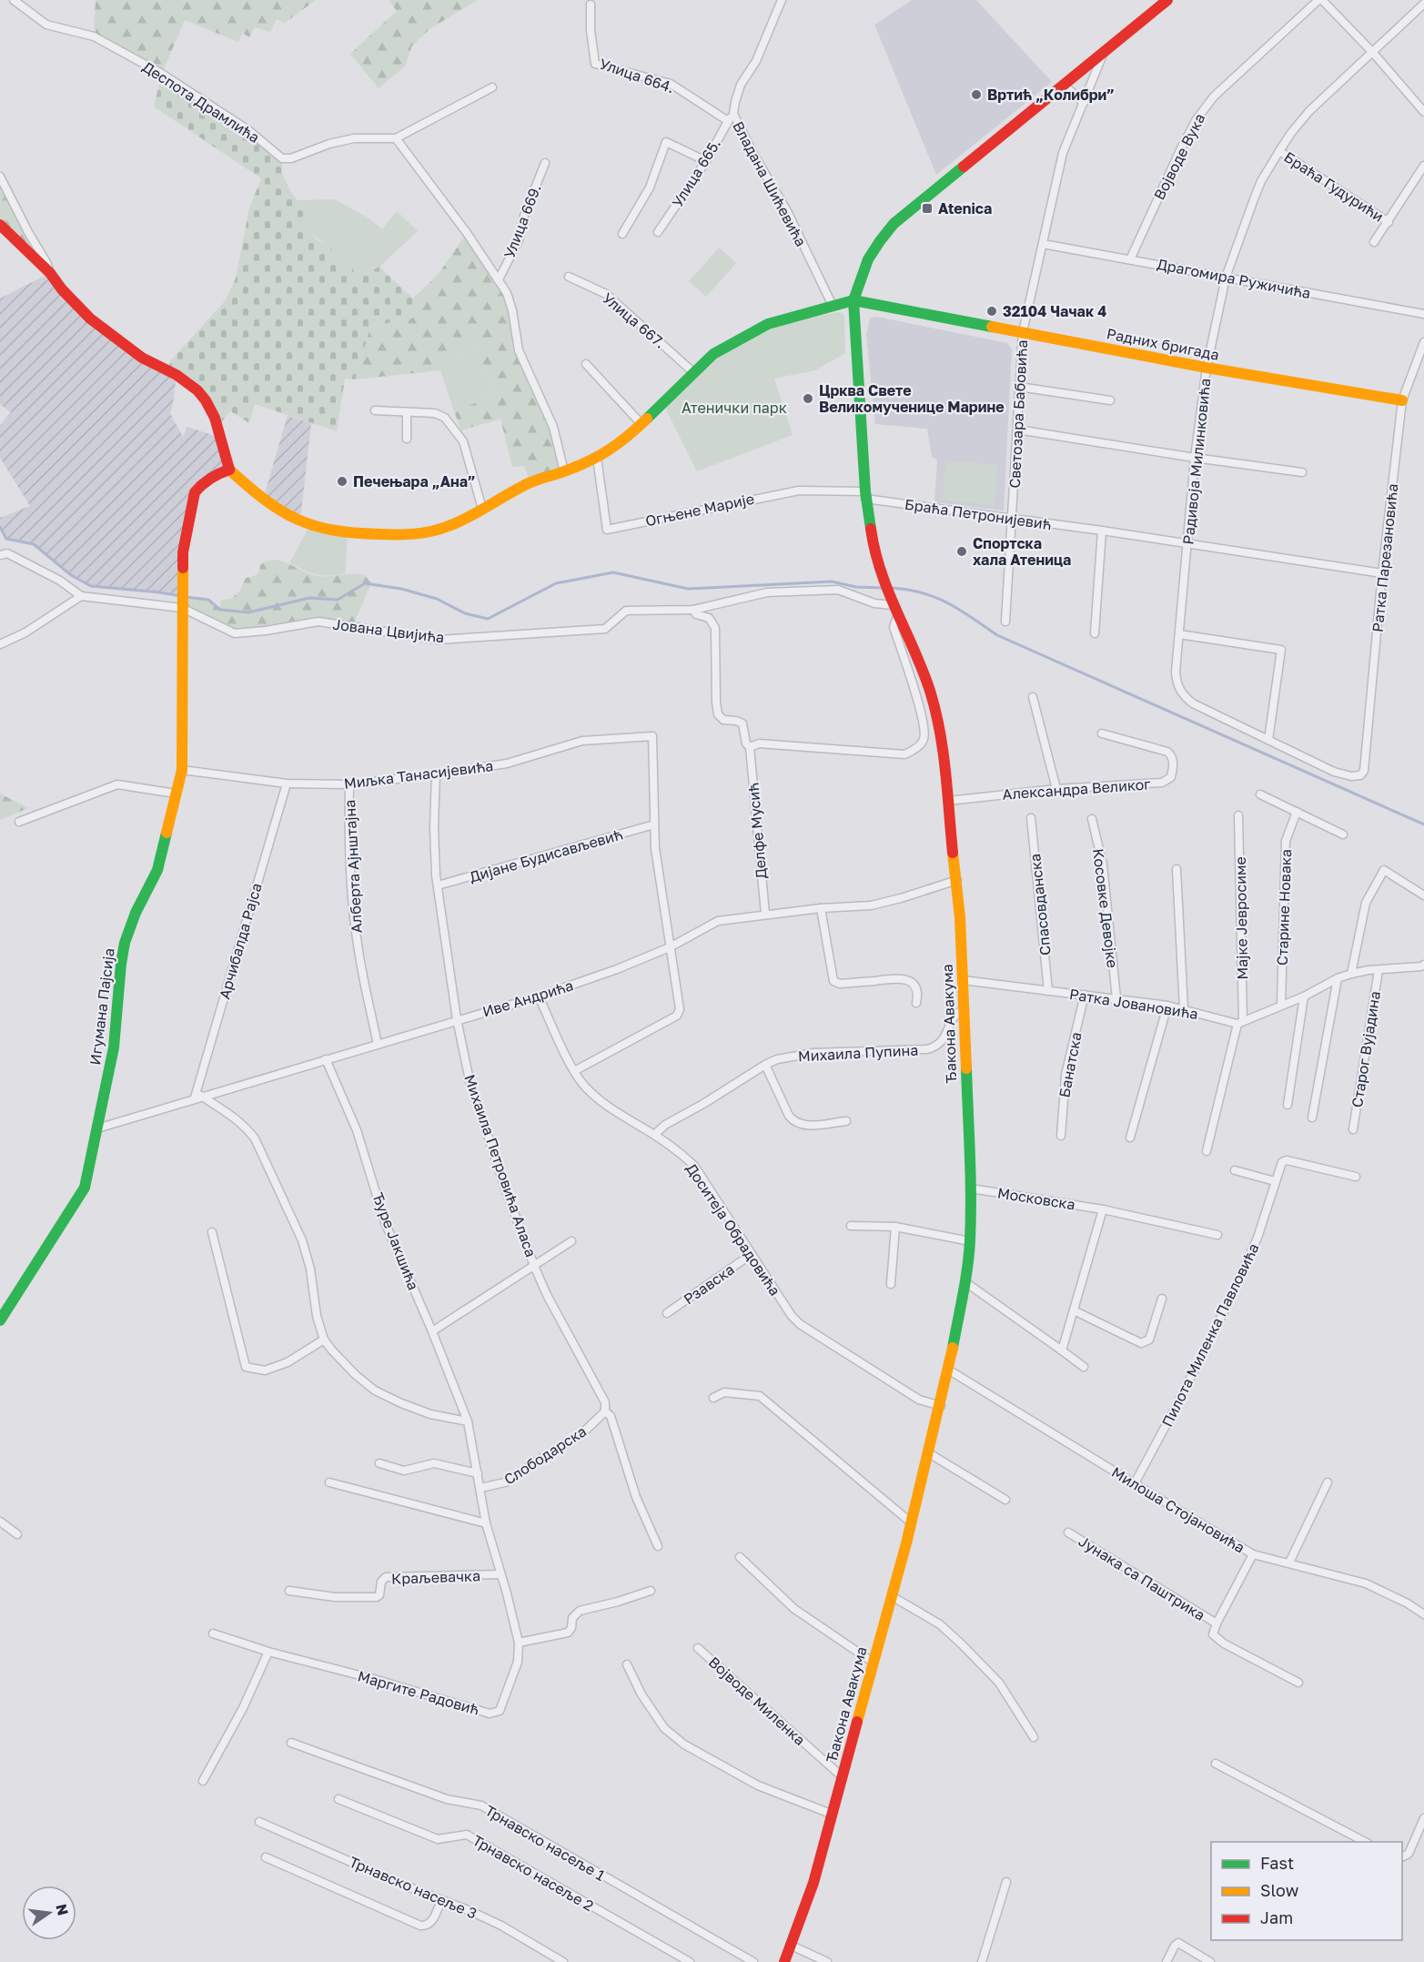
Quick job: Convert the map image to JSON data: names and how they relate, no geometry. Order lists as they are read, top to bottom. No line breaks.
{"streets":{"street":["Улица 664.","Деспота Драмлића","Војводе Вука","Улица 665.","Владана Шићевића","Браћа Гудурићи","Улица 669.","Драгомира Ружичића","Улица 667.","Радних бригада","Светозара Бабовића","Радивоја Милинковића","Огњене Марије","Браћа Петронијевић","Ратка Парезановића","Јована Цвијића","Миљка Танасијевића","Александра Великог","Делфе Мусић","Дијане Будисављевић","Алберта Ајнштајна","Спасовданска","Старине Новака","Косовке Девојке","Мајке Јевросиме","Арчибалда Рајса","Иве Андрића","Ратка Јовановића","Игумана Пајсија","Ђакона Авакума","Старог Вујадина","Михаила Пупина","Банатска","Михаила Петровића Аласа","Московска","Доситеја Обрадовића","Ђуре Јакшића","Рзавска","Пилота Миленка Павловића","Слободарска","Милоша Стојановића","Краљевачка","Јунака са Паштрика","Маргите Радовић","Војводе Миленка","Трнавско насеље 1","Трнавско насеље 2","Трнавско насеље 3"]},"crossings":[["Улица 664.","Улица 665."],["Војводе Вука","Драгомира Ружичића"],["Улица 665.","Владана Шићевића"],["Браћа Гудурићи","Радивоја Милинковића"],["Драгомира Ружичића","Светозара Бабовића"],["Драгомира Ружичића","Радивоја Милинковића"],["Радних бригада","Светозара Бабовића"],["Радних бригада","Радивоја Милинковића"],["Радних бригада","Ратка Парезановића"],["Радних бригада","Ђакона Авакума"],["Светозара Бабовића","Браћа Петронијевић"],["Светозара Бабовића","Ђакона Авакума"],["Радивоја Милинковића","Браћа Петронијевић"],["Радивоја Милинковића","Ратка Парезановића"],["Огњене Марије","Браћа Петронијевић"],["Огњене Марије","Ђакона Авакума"],["Браћа Петронијевић","Ратка Парезановића"],["Браћа Петронијевић","Ђакона Авакума"],["Јована Цвијића","Игумана Пајсија"],["Јована Цвијића","Ђакона Авакума"],["Миљка Танасијевића","Дијане Будисављевић"],["Миљка Танасијевића","Алберта Ајнштајна"],["Миљка Танасијевића","Арчибалда Рајса"],["Миљка Танасијевића","Игумана Пајсија"],["Миљка Танасијевића","Михаила Петровића Аласа"],["Александра Великог","Ђакона Авакума"],["Делфе Мусић","Иве Андрића"],["Дијане Будисављевић","Михаила Петровића Аласа"],["Алберта Ајнштајна","Иве Андрића"],["Спасовданска","Ратка Јовановића"],["Косовке Девојке","Ратка Јовановића"],["Мајке Јевросиме","Ратка Јовановића"],["Арчибалда Рајса","Иве Андрића"],["Иве Андрића","Игумана Пајсија"],["Иве Андрића","Ђакона Авакума"],["Иве Андрића","Михаила Петровића Аласа"],["Иве Андрића","Доситеја Обрадовића"],["Иве Андрића","Ђуре Јакшића"],["Ратка Јовановића","Ђакона Авакума"],["Ратка Јовановића","Банатска"],["Ђакона Авакума","Михаила Пупина"],["Ђакона Авакума","Московска"],["Ђакона Авакума","Доситеја Обрадовића"],["Ђакона Авакума","Милоша Стојановића"],["Ђакона Авакума","Војводе Миленка"],["Михаила Пупина","Доситеја Обрадовића"],["Михаила Петровића Аласа","Слободарска"],["Доситеја Обрадовића","Рзавска"],["Ђуре Јакшића","Маргите Радовић"],["Пилота Миленка Павловића","Милоша Стојановића"],["Слободарска","Маргите Радовић"],["Милоша Стојановића","Јунака са Паштрика"],["Краљевачка","Маргите Радовић"]],"parks":["Атенички парк"],"places":{"other":["Вртић „Колибри”","32104 Чачак 4","Црква Свете Великомученице Марине","Печењара „Ана”","Спортска хала Атеница"],"transit":["Atenica"]},"legend":["Fast","Slow","Jam"],"north":"right"}
